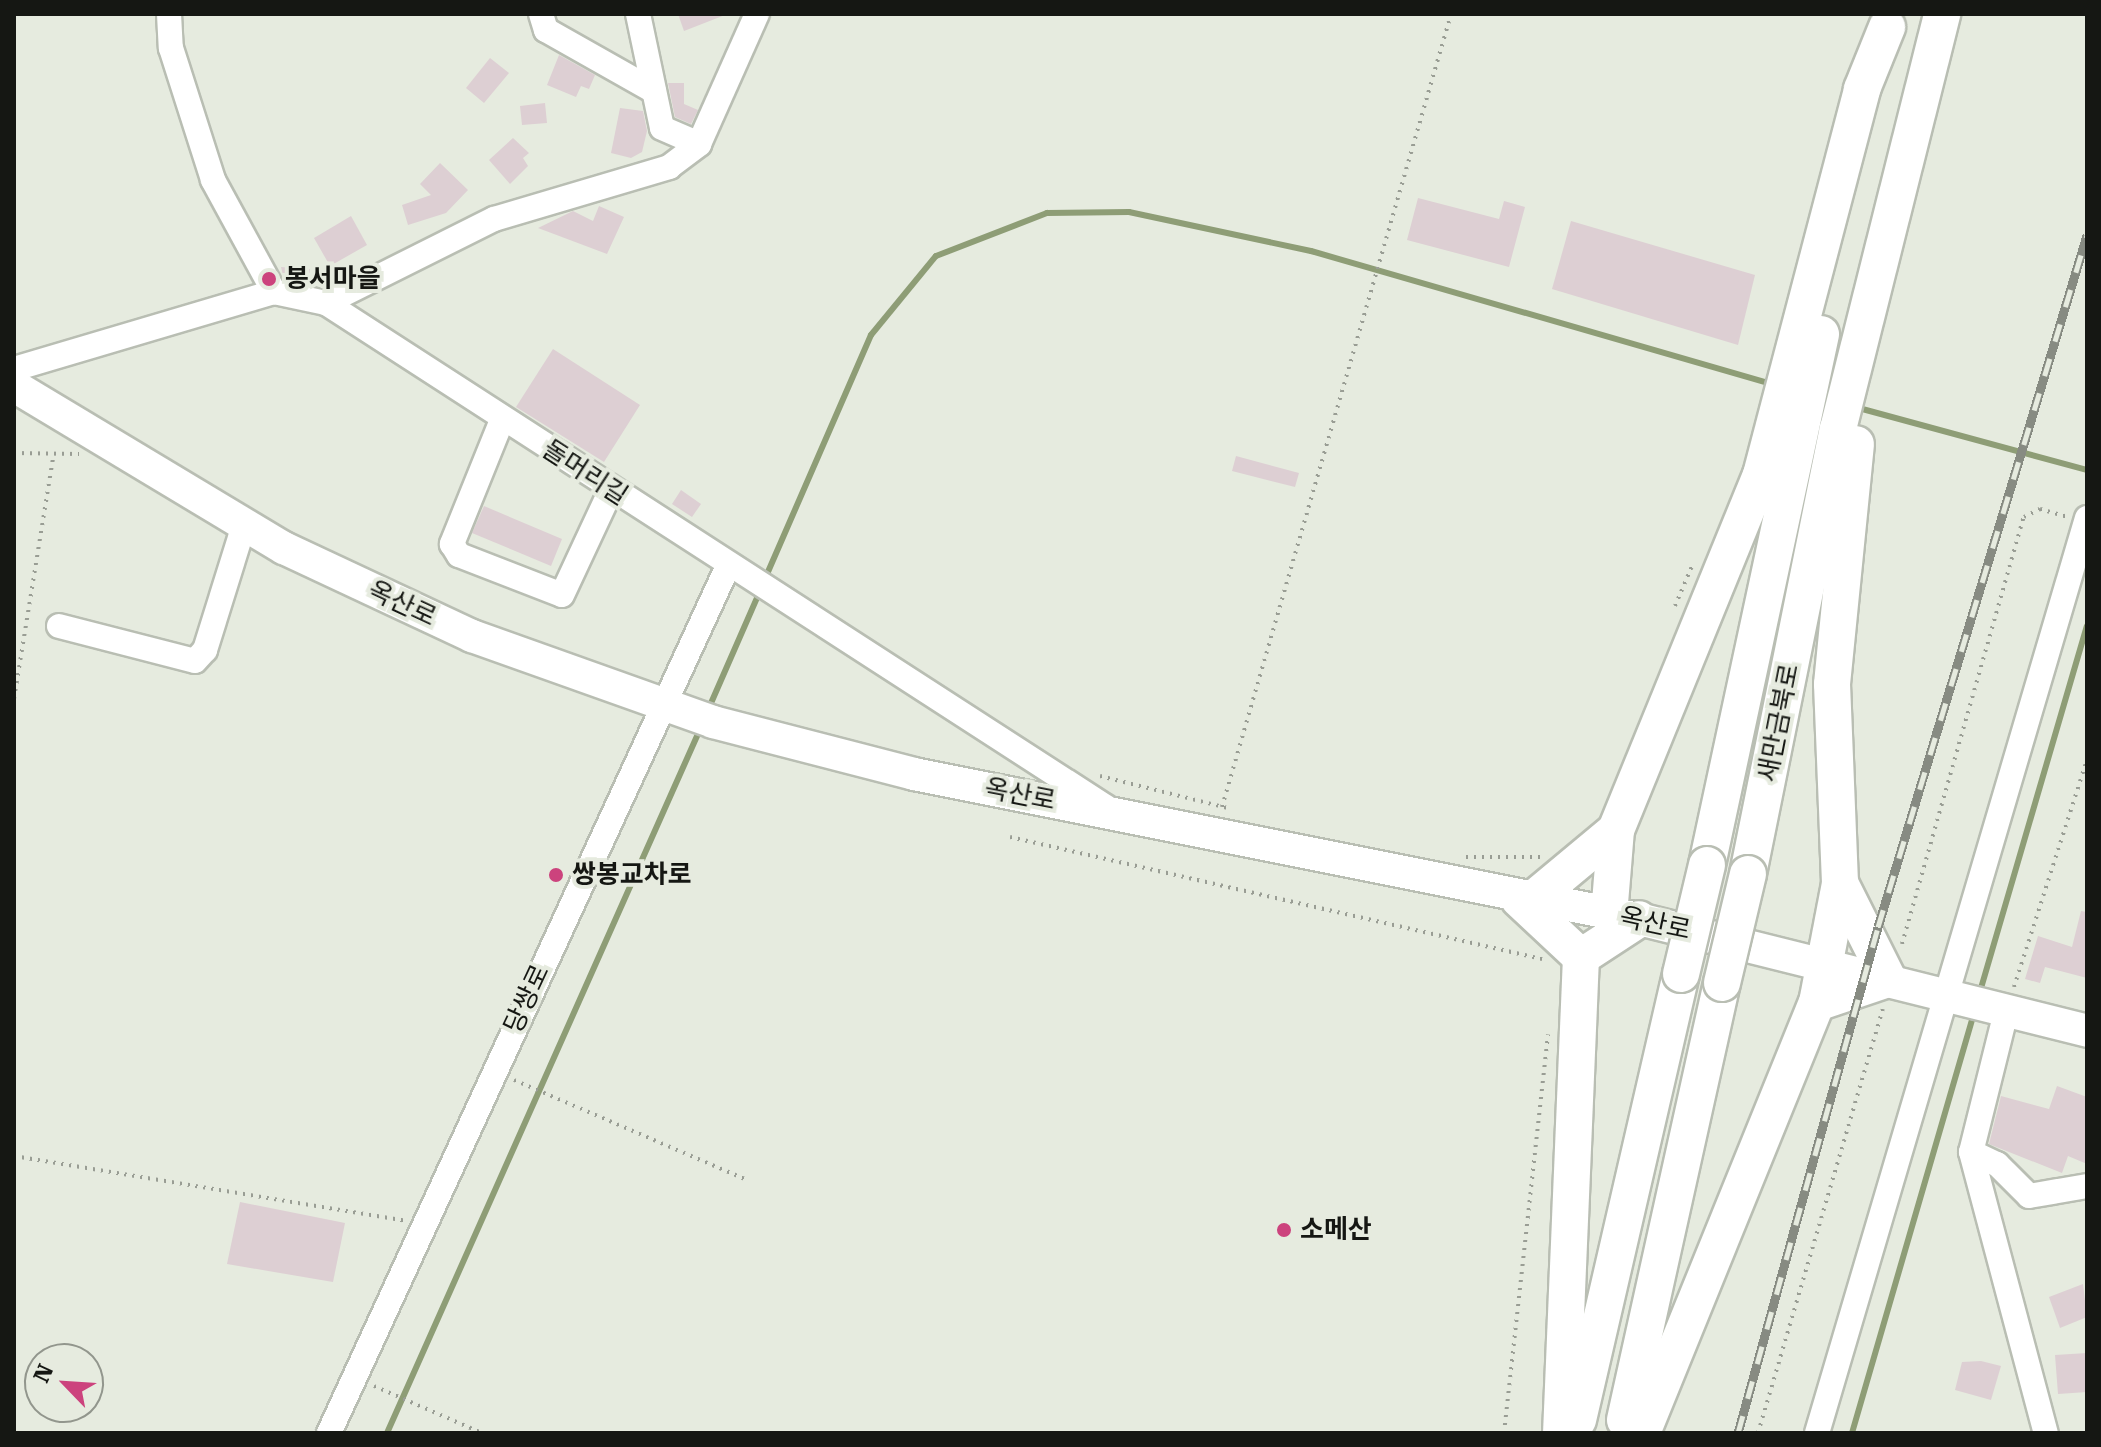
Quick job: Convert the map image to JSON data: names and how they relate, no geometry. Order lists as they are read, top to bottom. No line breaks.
{"streets":{"highway":["새만금북로"],"main road":["옥산로"],"street":["돌머리길","당쌍로"]},"crossings":[["돌머리길","옥산로"],["돌머리길","당쌍로"],["옥산로","당쌍로"]],"places":["봉서마을","쌍봉교차로","소메산"],"north":"top left"}
